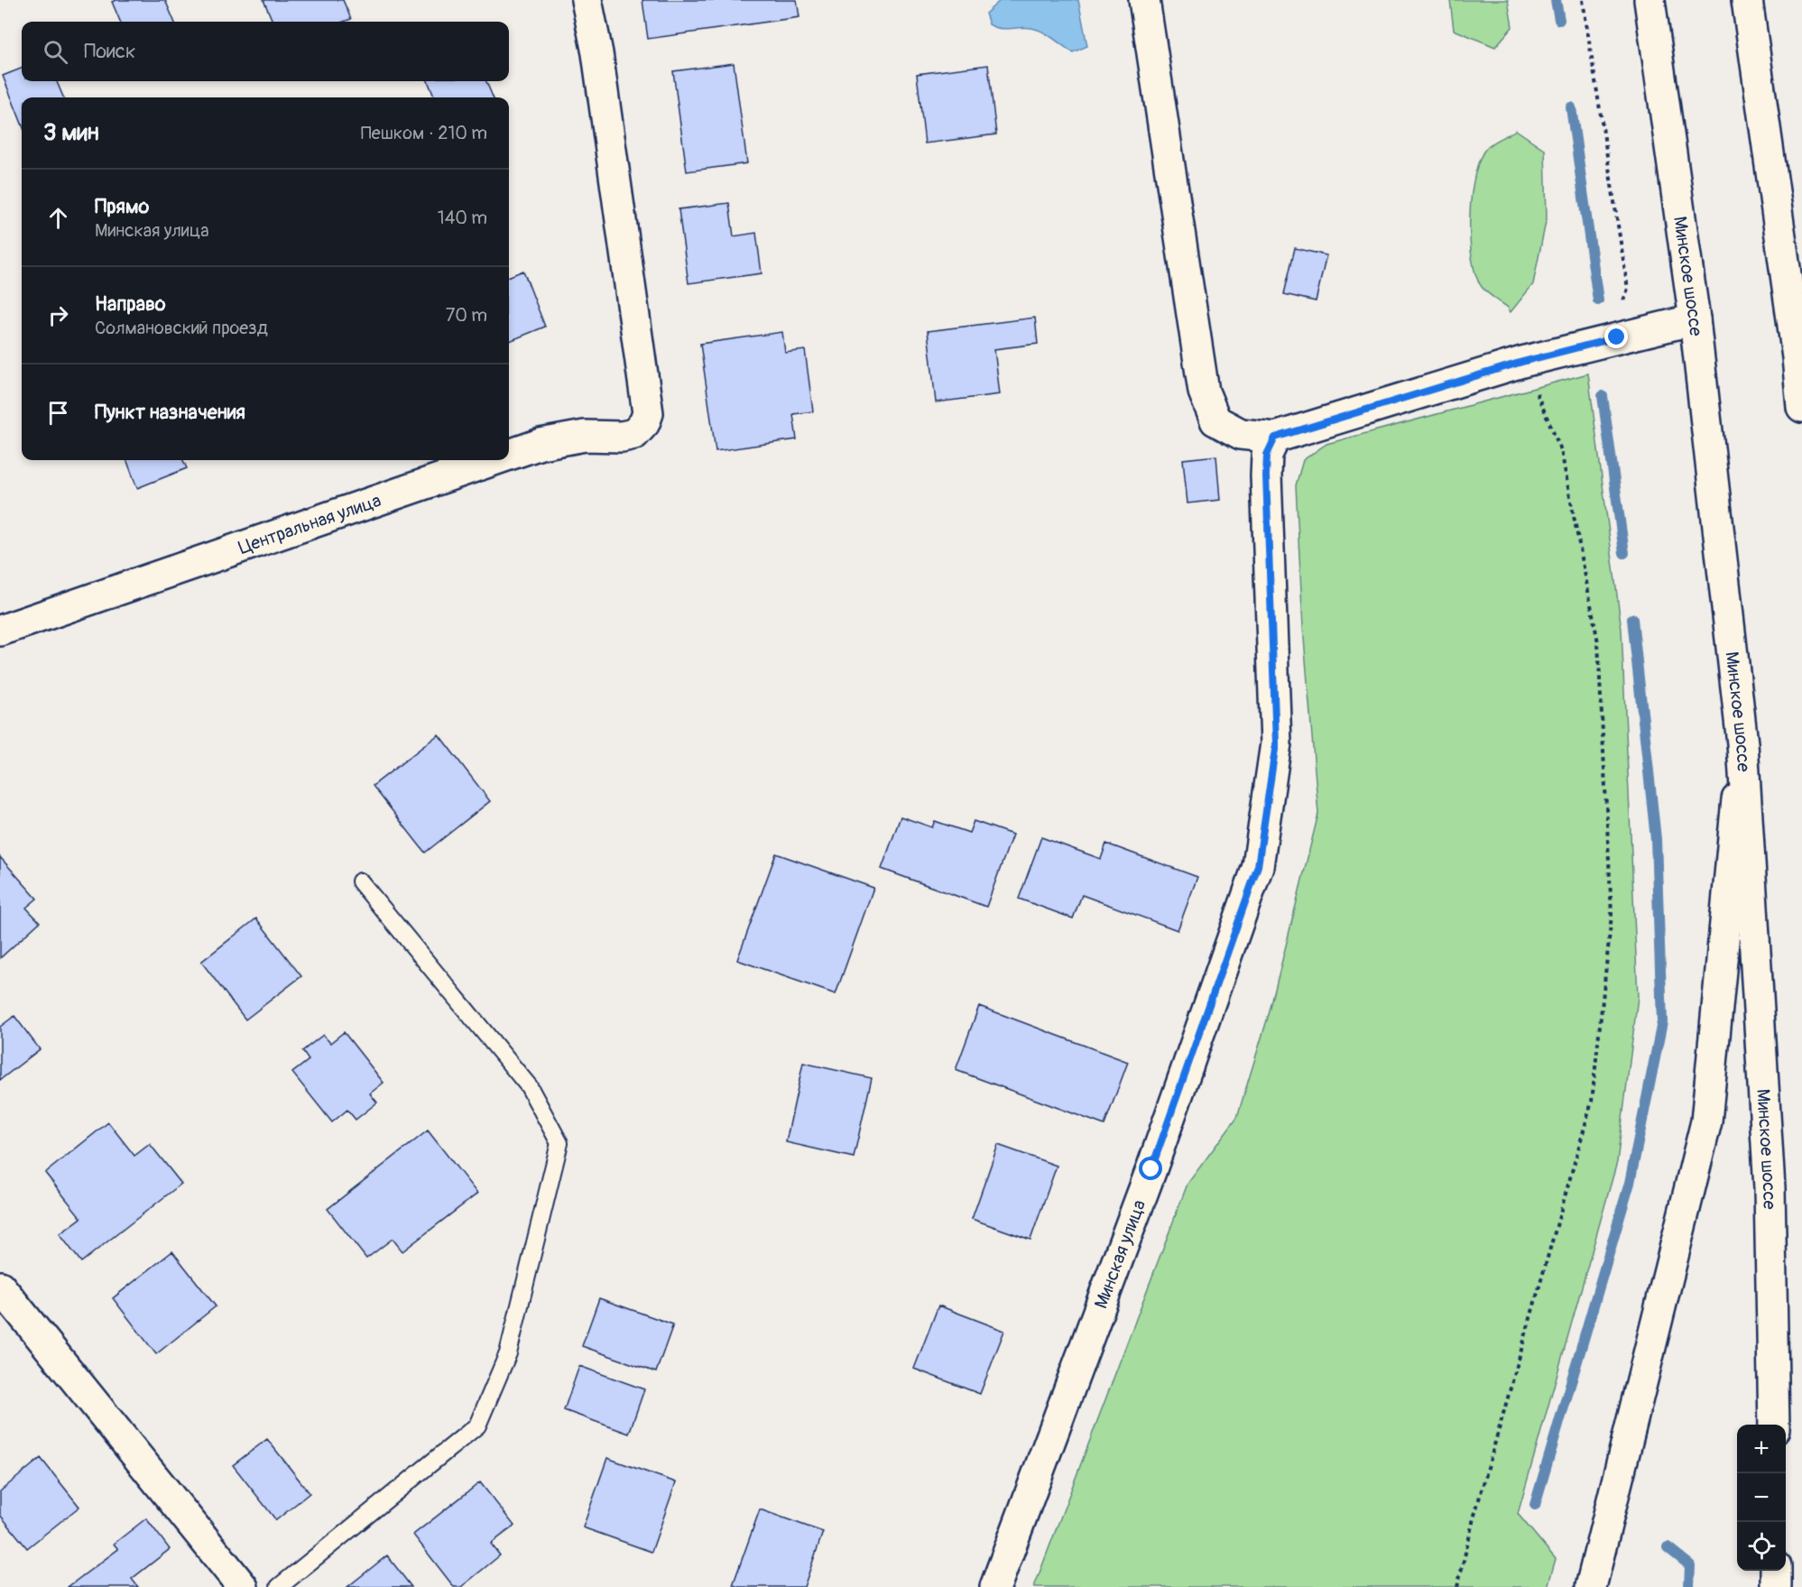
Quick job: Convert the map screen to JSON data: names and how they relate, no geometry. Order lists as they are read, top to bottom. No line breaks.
{"streets":{"main road":["Минское шоссе","Центральная улица","Минская улица"]},"page":{"search":"Поиск","heading":["3 мин","Пешком · 210 m"],"list":[["Прямо","Минская улица","140 m"],["Направо","Солмановский проезд","70 m"],"Пункт назначения"],"map_buttons":["+","−"]}}
